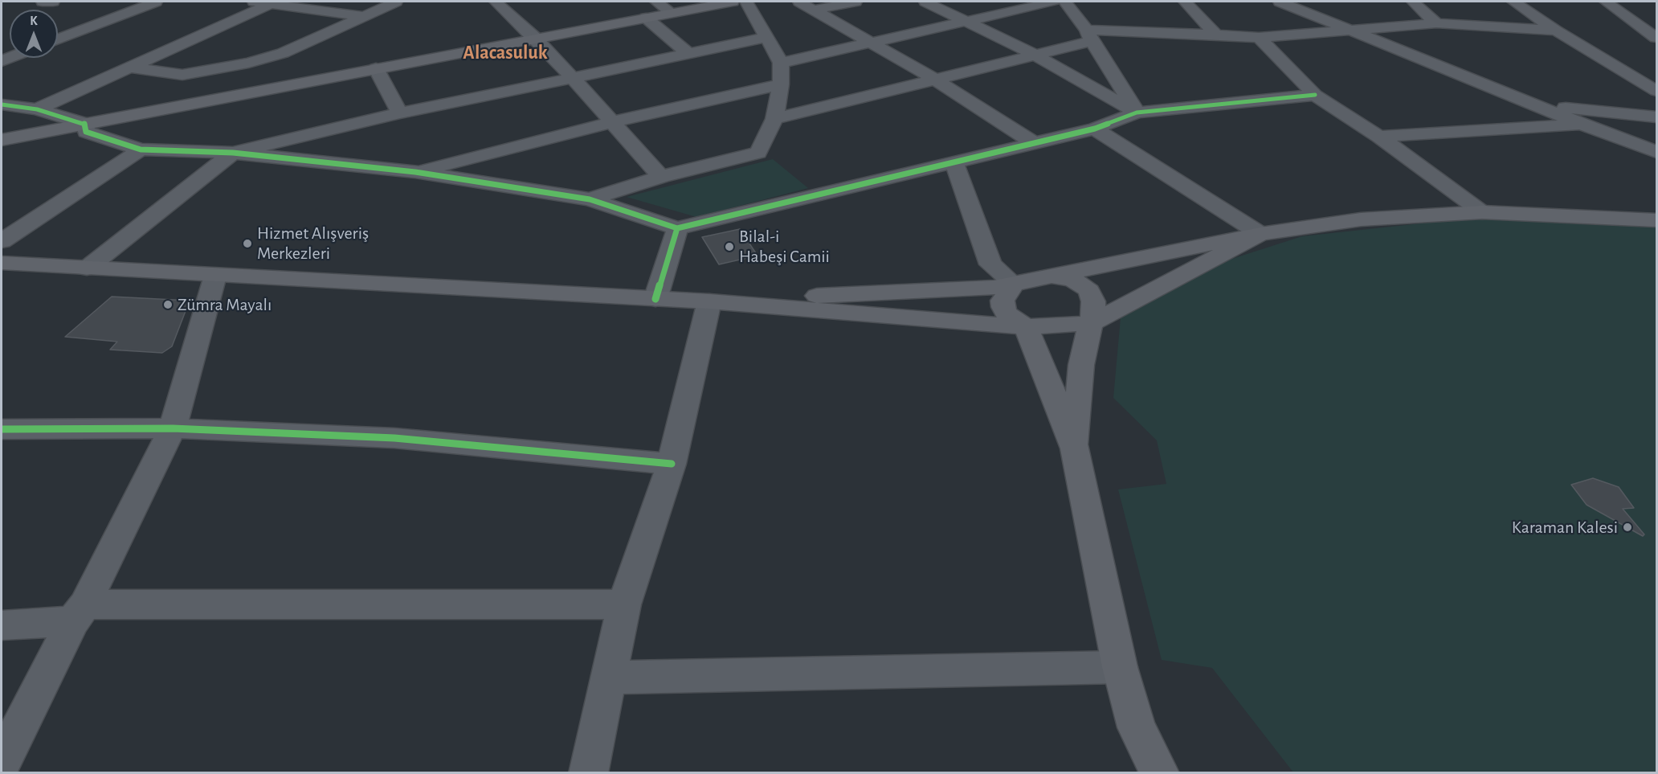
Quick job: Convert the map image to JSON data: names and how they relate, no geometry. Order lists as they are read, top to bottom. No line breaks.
{"districts":["Alacasuluk"],"places":["Hizmet Alışveriş Merkezleri","Bilal-i Habeşi Camii","Zümra Mayalı","Karaman Kalesi"],"north":"top"}
